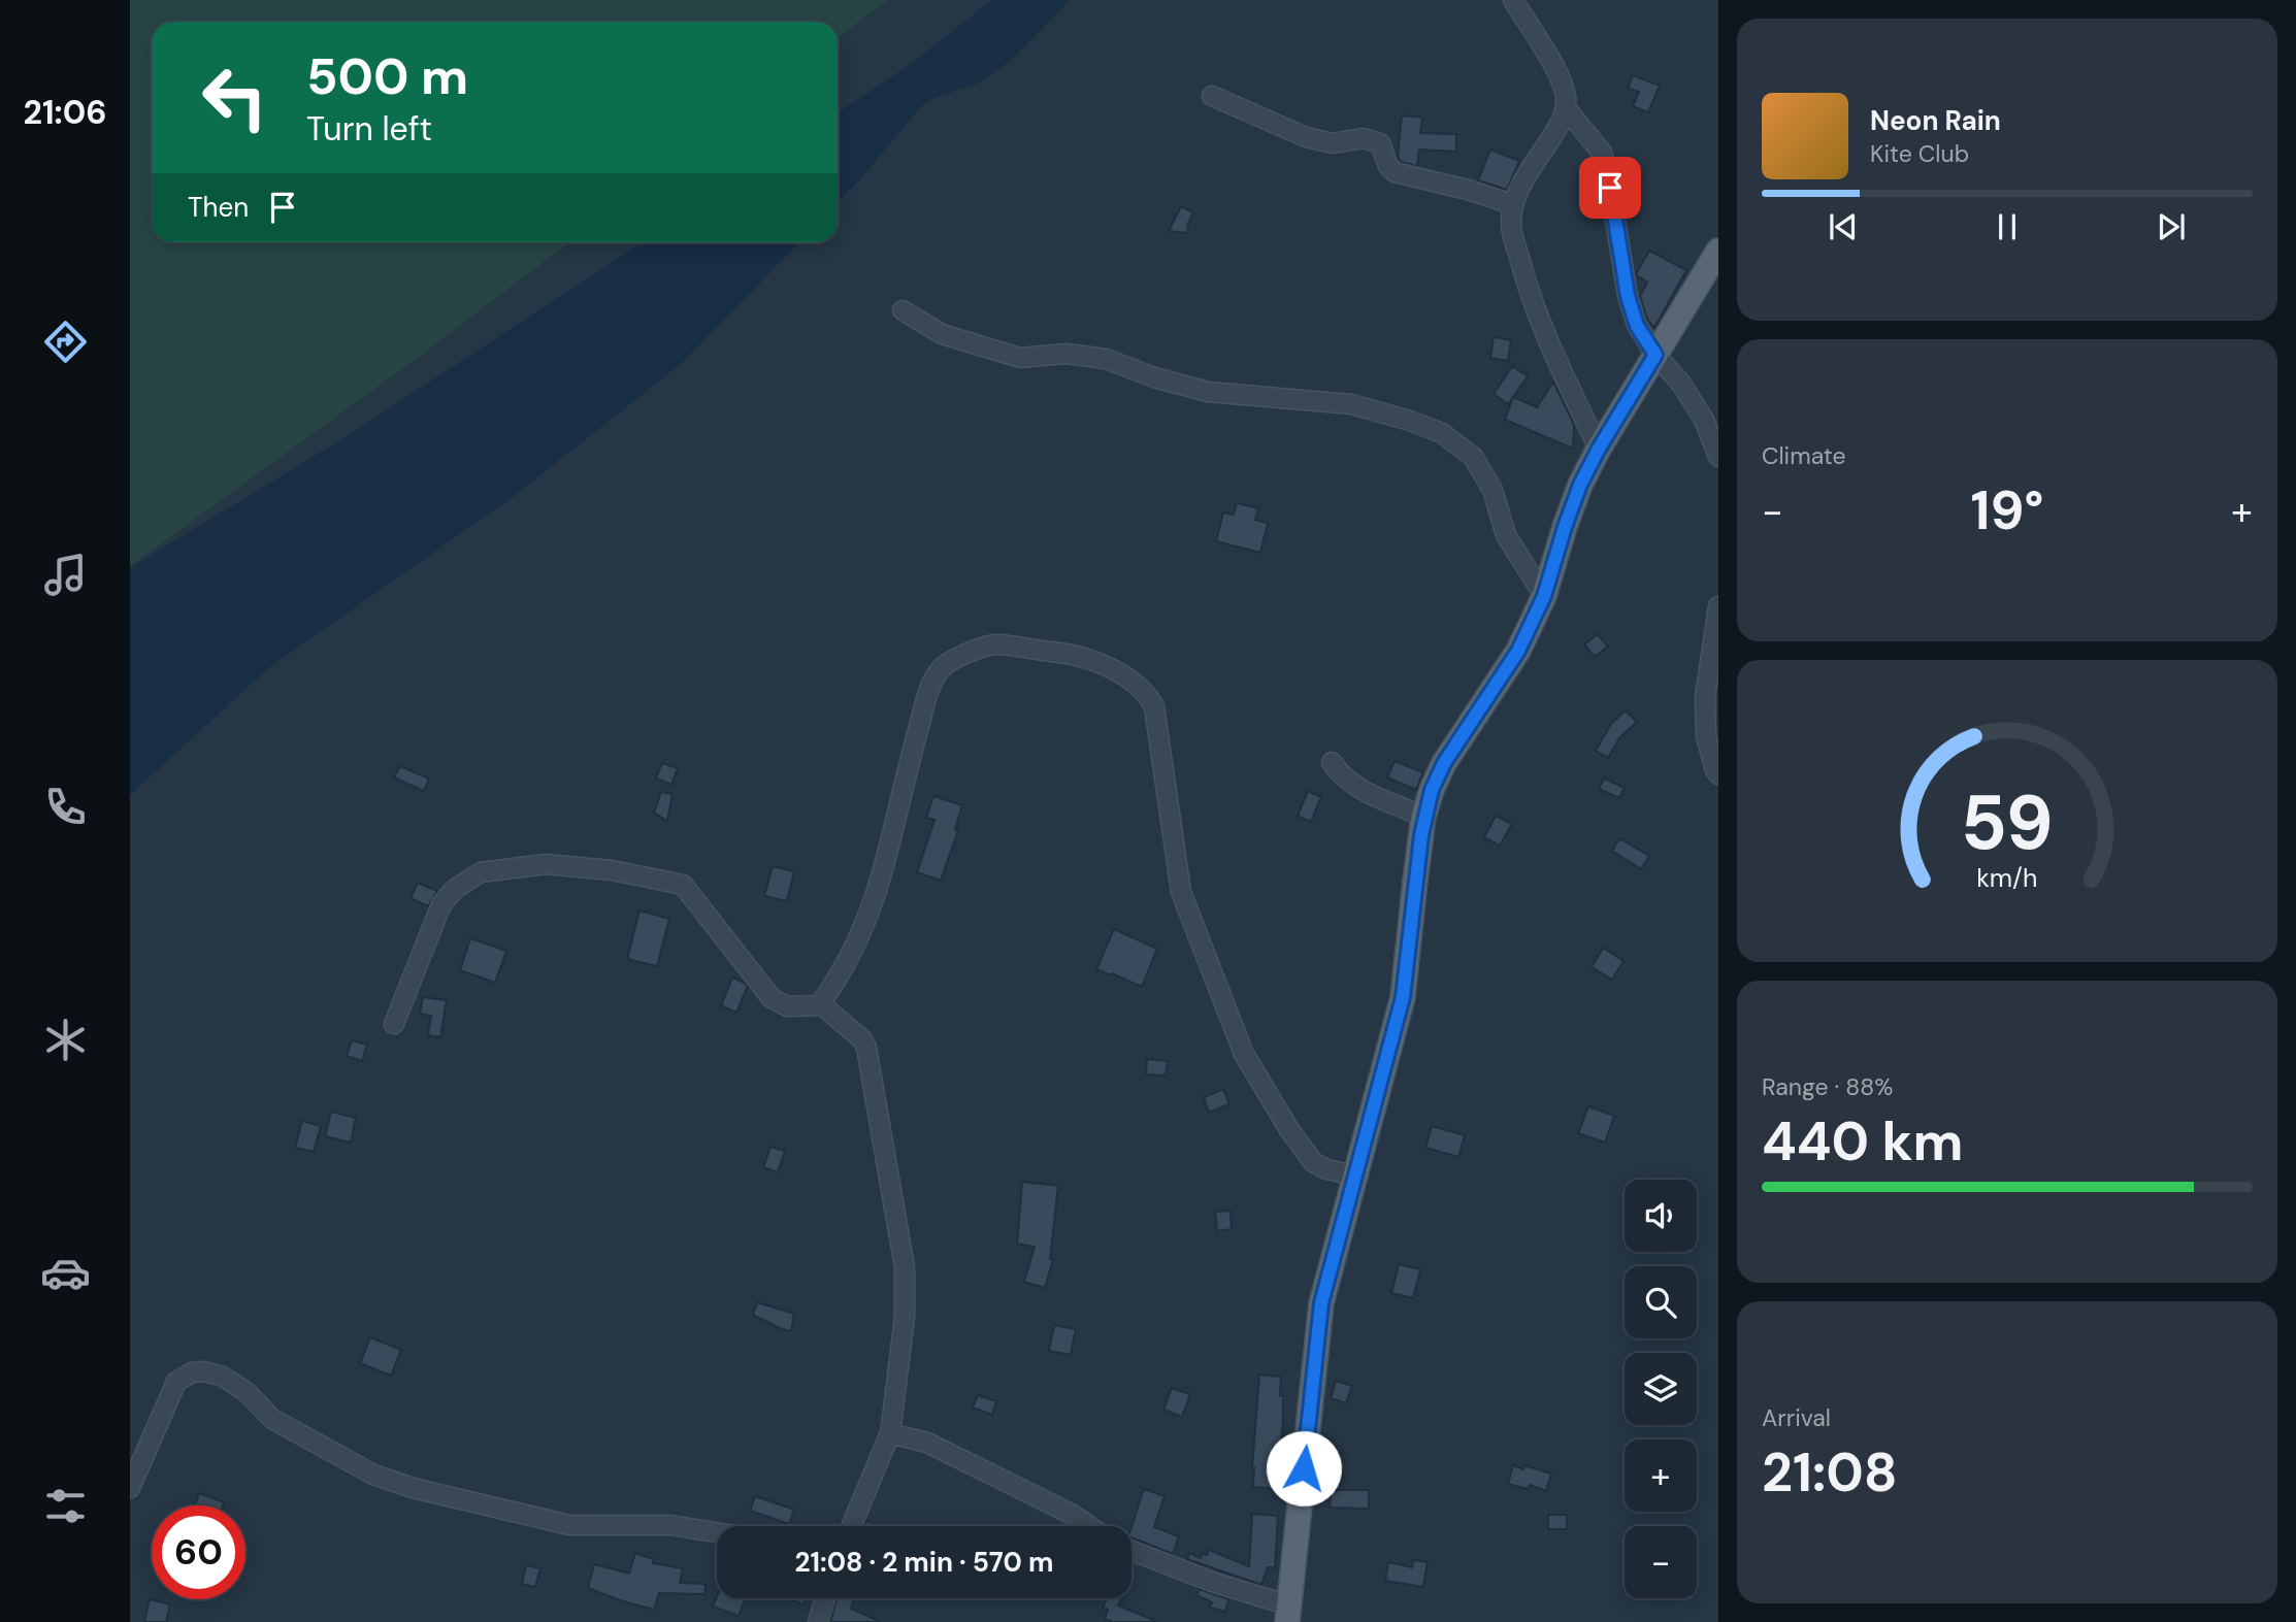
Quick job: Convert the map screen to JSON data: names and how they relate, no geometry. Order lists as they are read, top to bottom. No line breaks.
{"page":{"tabs":"21:06","turn":["500 m","Turn left"],"song":["Neon Rain","Kite Club"],"then":"Then","tile":["Climate",["Range · 88%","440 km"],["Arrival","21:08"]],"heat":["−","19°","+"],"map_buttons":["+","−"],"limit":"60","trip":"21:08 · 2 min · 570 m","gauge":["59","km/h"]}}
